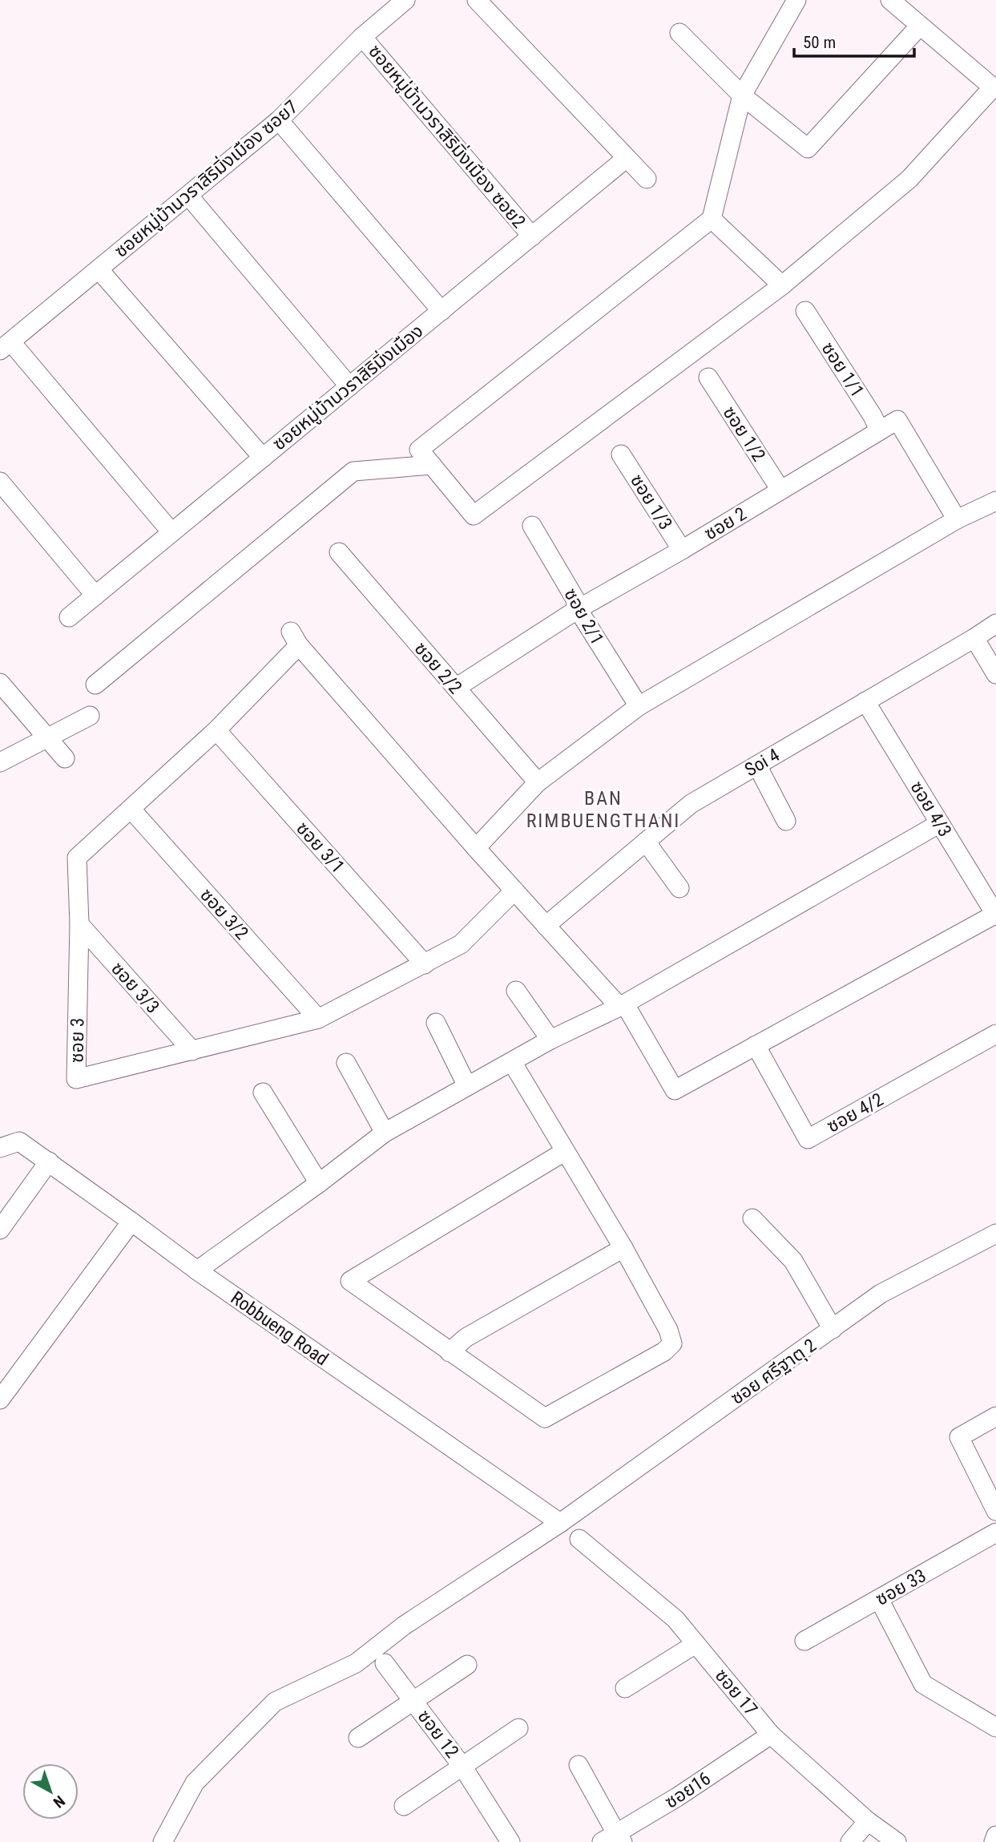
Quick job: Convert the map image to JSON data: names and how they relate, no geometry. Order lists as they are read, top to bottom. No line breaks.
{"streets":{"street":["ซอยหมู่บ้านวราสิริมิ่งเมือง ซอย2","ซอยหมู่บ้านวราสิริมิ่งเมือง ซอย7","ซอย 1/1","ซอยหมู่บ้านวราสิริมิ่งเมือง","ซอย 1/2","ซอย 1/3","ซอย 2","ซอย 2/1","ซอย 2/2","Soi 4","ซอย 4/3","ซอย 3/1","ซอย 3/2","ซอย 3/3","ซอย 3","ซอย 4/2","Robbueng Road","ซอย ศรีฐาตุ 2","ซอย 33","ซอย 17","ซอย 12","ซอย16"]},"crossings":[["ซอยหมู่บ้านวราสิริมิ่งเมือง ซอย2","ซอยหมู่บ้านวราสิริมิ่งเมือง ซอย7"],["ซอยหมู่บ้านวราสิริมิ่งเมือง ซอย2","ซอยหมู่บ้านวราสิริมิ่งเมือง"],["ซอย 1/1","ซอย 2"],["ซอย 1/2","ซอย 2"],["ซอย 1/3","ซอย 2"],["ซอย 2","ซอย 2/1"],["ซอย 2","ซอย 2/2"],["Soi 4","ซอย 4/3"],["ซอย 3/1","ซอย 3"],["ซอย 3/2","ซอย 3"],["ซอย 3/3","ซอย 3"],["Robbueng Road","ซอย ศรีฐาตุ 2"],["ซอย 17","ซอย16"]],"districts":["BAN RIMBUENGTHANI"],"scale_bar":"50 m","north":"bottom right"}
